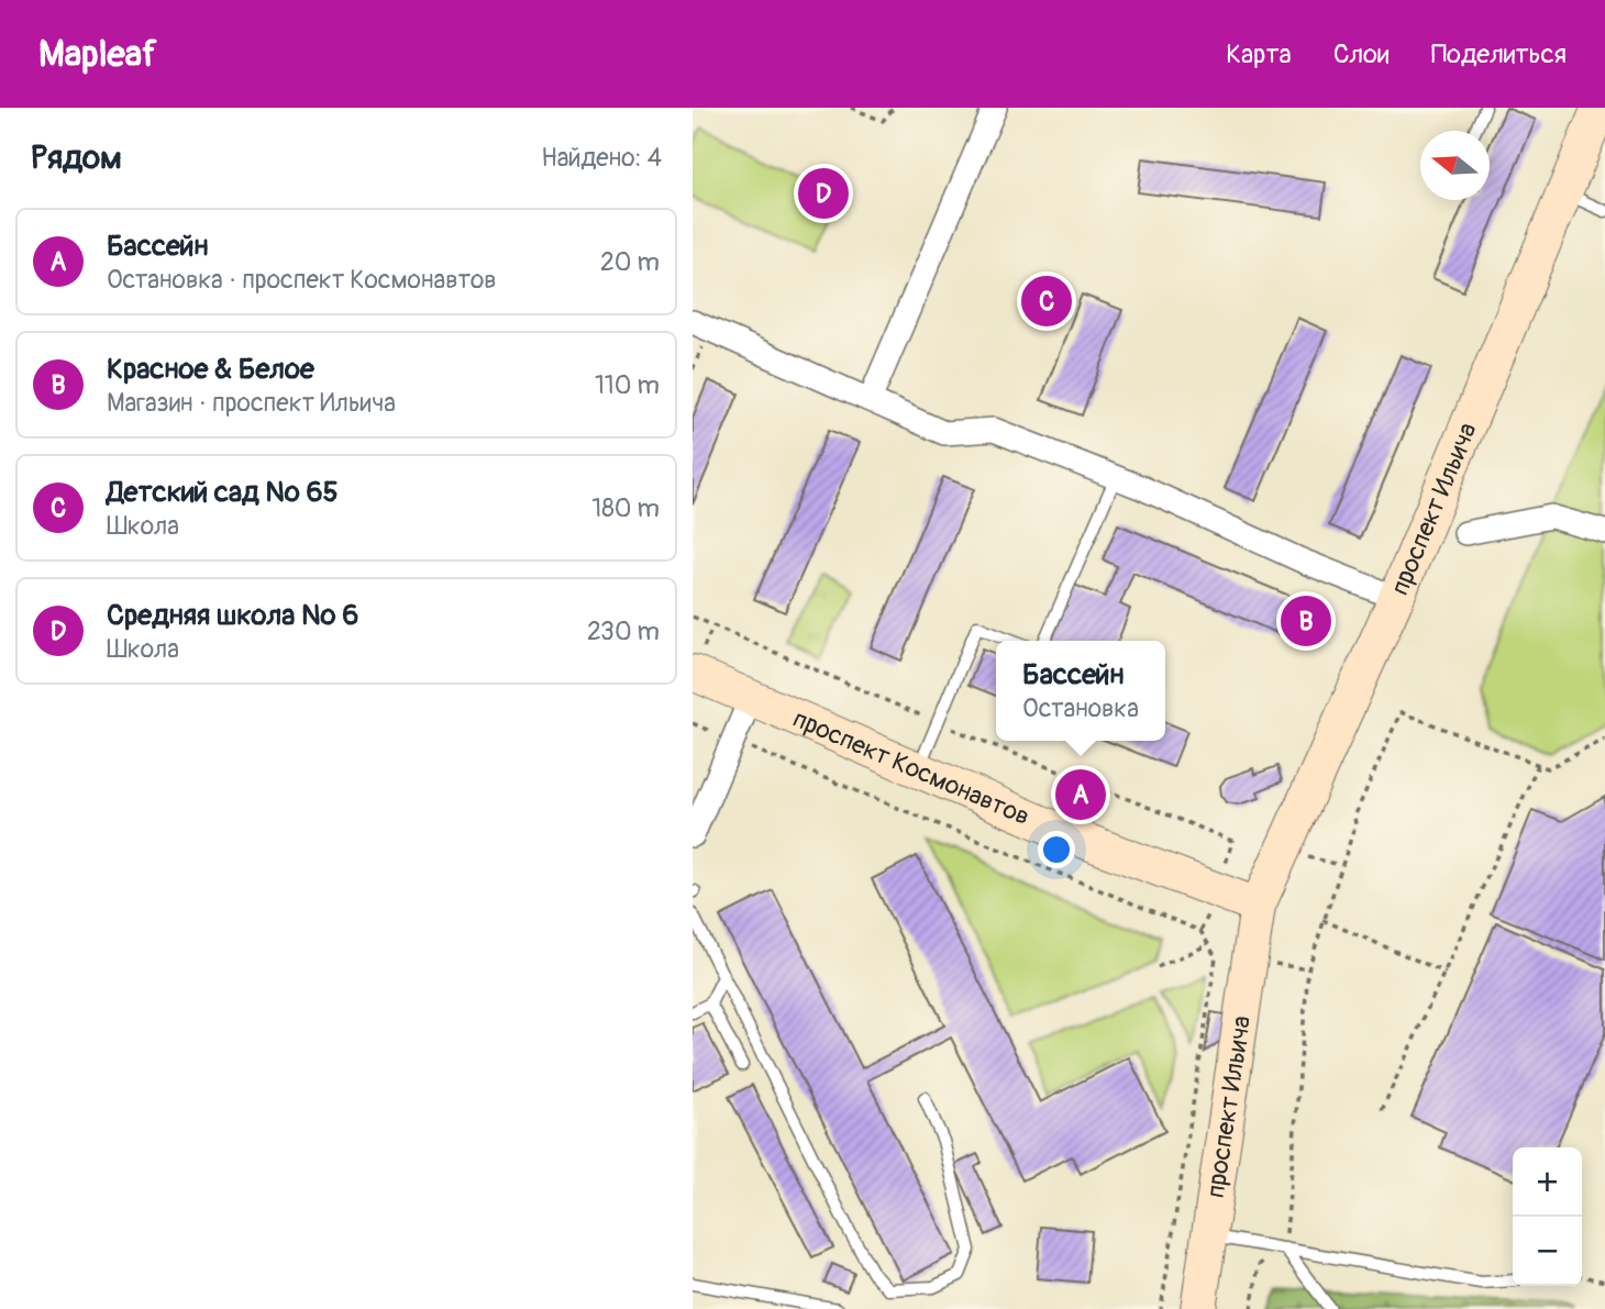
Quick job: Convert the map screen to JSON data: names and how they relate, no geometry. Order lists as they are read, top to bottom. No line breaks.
{"streets":{"main road":["проспект Ильича","проспект Космонавтов"]},"crossings":[["проспект Ильича","проспект Космонавтов"]],"north":"left","page":{"header":"Mapleaf","nav":["Карта","Слои","Поделиться"],"heading":["Рядом","Найдено: 4"],"pins":["D","C","B","A"],"list":[{"mark":"A","name":"Бассейн","note":"Остановка · проспект Космонавтов","value":"20 m"},{"mark":"B","name":"Красное & Белое","note":"Магазин · проспект Ильича","value":"110 m"},{"mark":"C","name":"Детский сад № 65","note":"Школа","value":"180 m"},{"mark":"D","name":"Средняя школа № 6","note":"Школа","value":"230 m"}],"popup":["Бассейн","Остановка"],"map_buttons":["+","−"]}}
